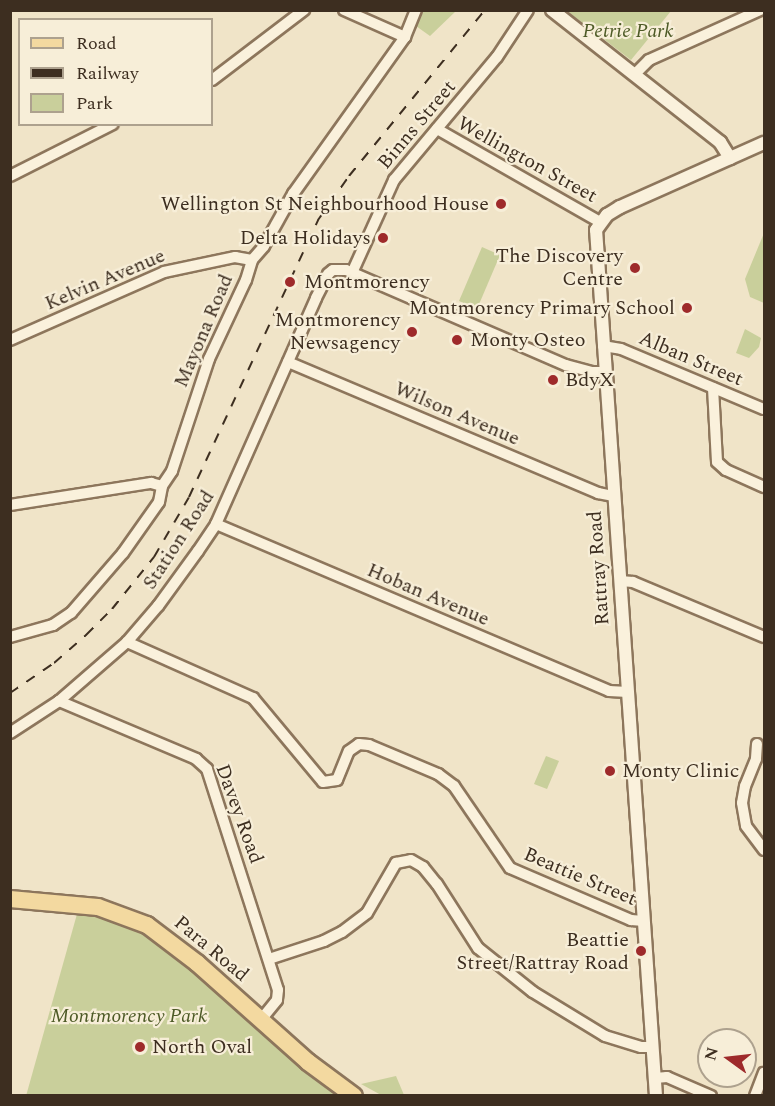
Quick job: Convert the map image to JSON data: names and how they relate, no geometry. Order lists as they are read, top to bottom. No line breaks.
{"streets":{"main road":["Para Road"],"street":["Binns Street","Wellington Street","Kelvin Avenue","Mayona Road","Alban Street","Wilson Avenue","Station Road","Rattray Road","Hoban Avenue","Davey Road","Beattie Street"]},"crossings":[["Binns Street","Wellington Street"],["Binns Street","Station Road"],["Wellington Street","Rattray Road"],["Kelvin Avenue","Mayona Road"],["Alban Street","Rattray Road"],["Wilson Avenue","Station Road"],["Wilson Avenue","Rattray Road"],["Station Road","Hoban Avenue"],["Station Road","Davey Road"],["Station Road","Beattie Street"],["Rattray Road","Hoban Avenue"],["Rattray Road","Beattie Street"],["Davey Road","Para Road"]],"parks":["Petrie Park","Montmorency Park"],"places":["Wellington St Neighbourhood House","Delta Holidays","The Discovery Centre","Montmorency","Montmorency Primary School","Montmorency Newsagency","Monty Osteo","BdyX","Monty Clinic","Beattie Street/Rattray Road","North Oval"],"legend":["Road","Railway","Park"],"north":"left"}
